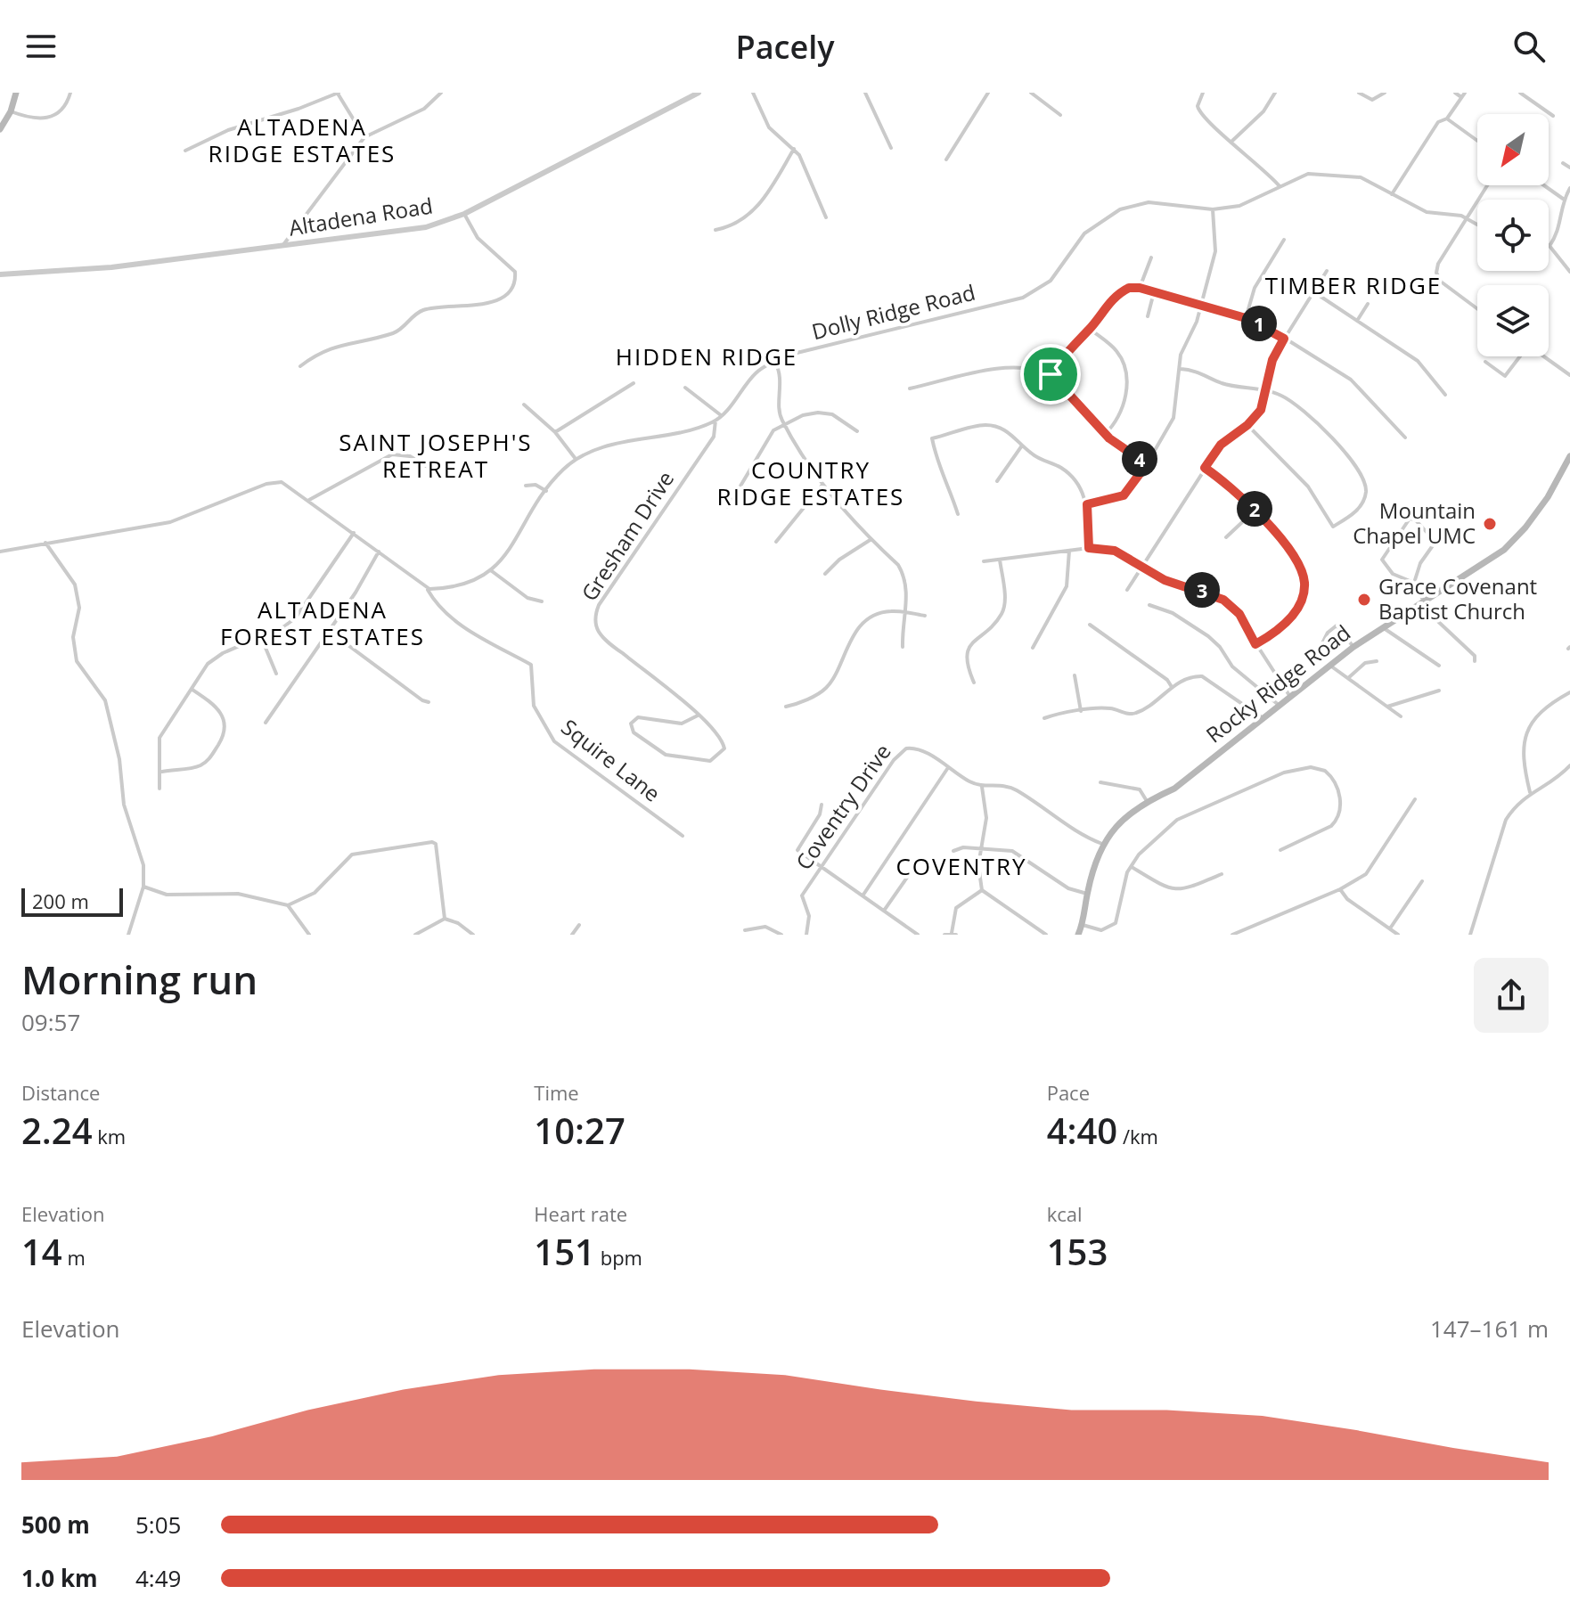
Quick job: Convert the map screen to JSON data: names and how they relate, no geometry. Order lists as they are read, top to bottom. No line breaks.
{"streets":{"main road":["Rocky Ridge Road"],"street":["Altadena Road","Dolly Ridge Road","Gresham Drive","Squire Lane","Coventry Drive"]},"crossings":[["Dolly Ridge Road","Gresham Drive"],["Dolly Ridge Road","Squire Lane"],["Rocky Ridge Road","Coventry Drive"]],"districts":["ALTADENA RIDGE ESTATES","TIMBER RIDGE","HIDDEN RIDGE","SAINT JOSEPH'S RETREAT","COUNTRY RIDGE ESTATES","ALTADENA FOREST ESTATES","COVENTRY"],"places":["Mountain Chapel UMC","Grace Covenant Baptist Church"],"scale_bar":"200 m","north":"bottom left","page":{"header":"Pacely","pins":["1","4","2","3"],"scale":"200 m","heading":["Morning run","09:57"],"stats":[["Distance","2.24 km"],["Time","10:27"],["Pace","4:40 /km"],["Elevation","14 m"],["Heart rate","151 bpm"],["kcal","153"]],"chart":["Elevation","147–161 m"],"list":[{"name":"500 m","note":"5:05"},{"name":"1.0 km","note":"4:49"}]}}
